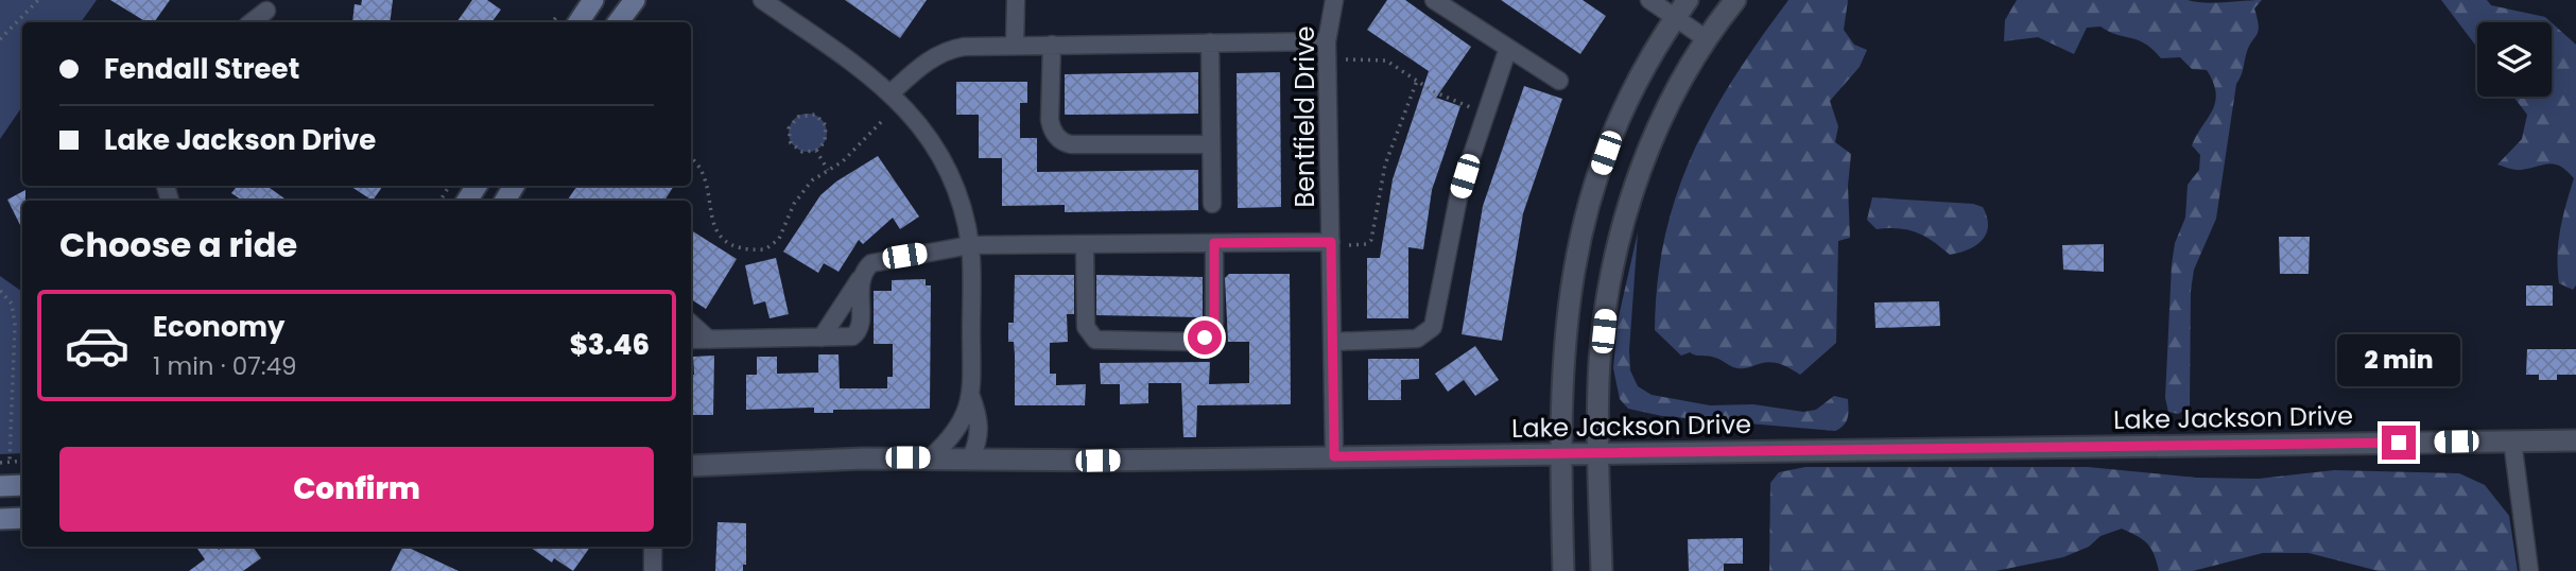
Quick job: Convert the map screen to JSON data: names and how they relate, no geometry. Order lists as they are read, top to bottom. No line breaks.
{"streets":{"street":["Bentfield Drive","Lake Jackson Drive"]},"crossings":[["Bentfield Drive","Lake Jackson Drive"]],"page":{"banner":["Fendall Street","Lake Jackson Drive"],"heading":"Choose a ride","list":[{"name":"Economy","note":"1 min · 07:49","value":"$3.46"}],"bubble":"2 min","buttons":"Confirm"}}
